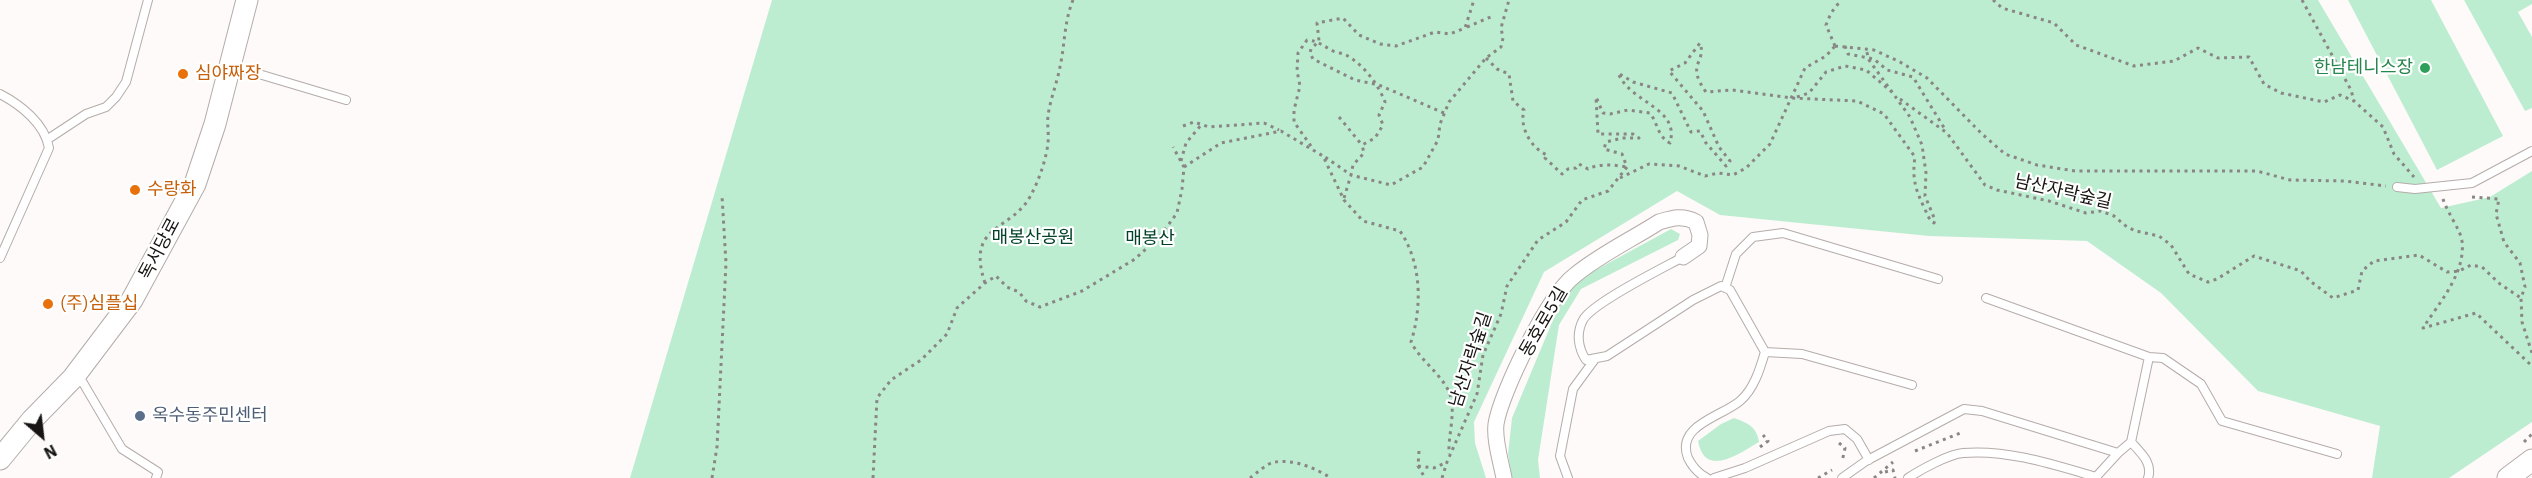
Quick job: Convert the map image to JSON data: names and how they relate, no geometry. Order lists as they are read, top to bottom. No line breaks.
{"streets":{"main road":["독서당로"],"street":["동호로5길"],"path":["남산자락숲길"]},"parks":["매봉산공원","매봉산"],"places":["한남테니스장","심야짜장","수랑화","(주)심플십","옥수동주민센터"],"north":"bottom right"}
